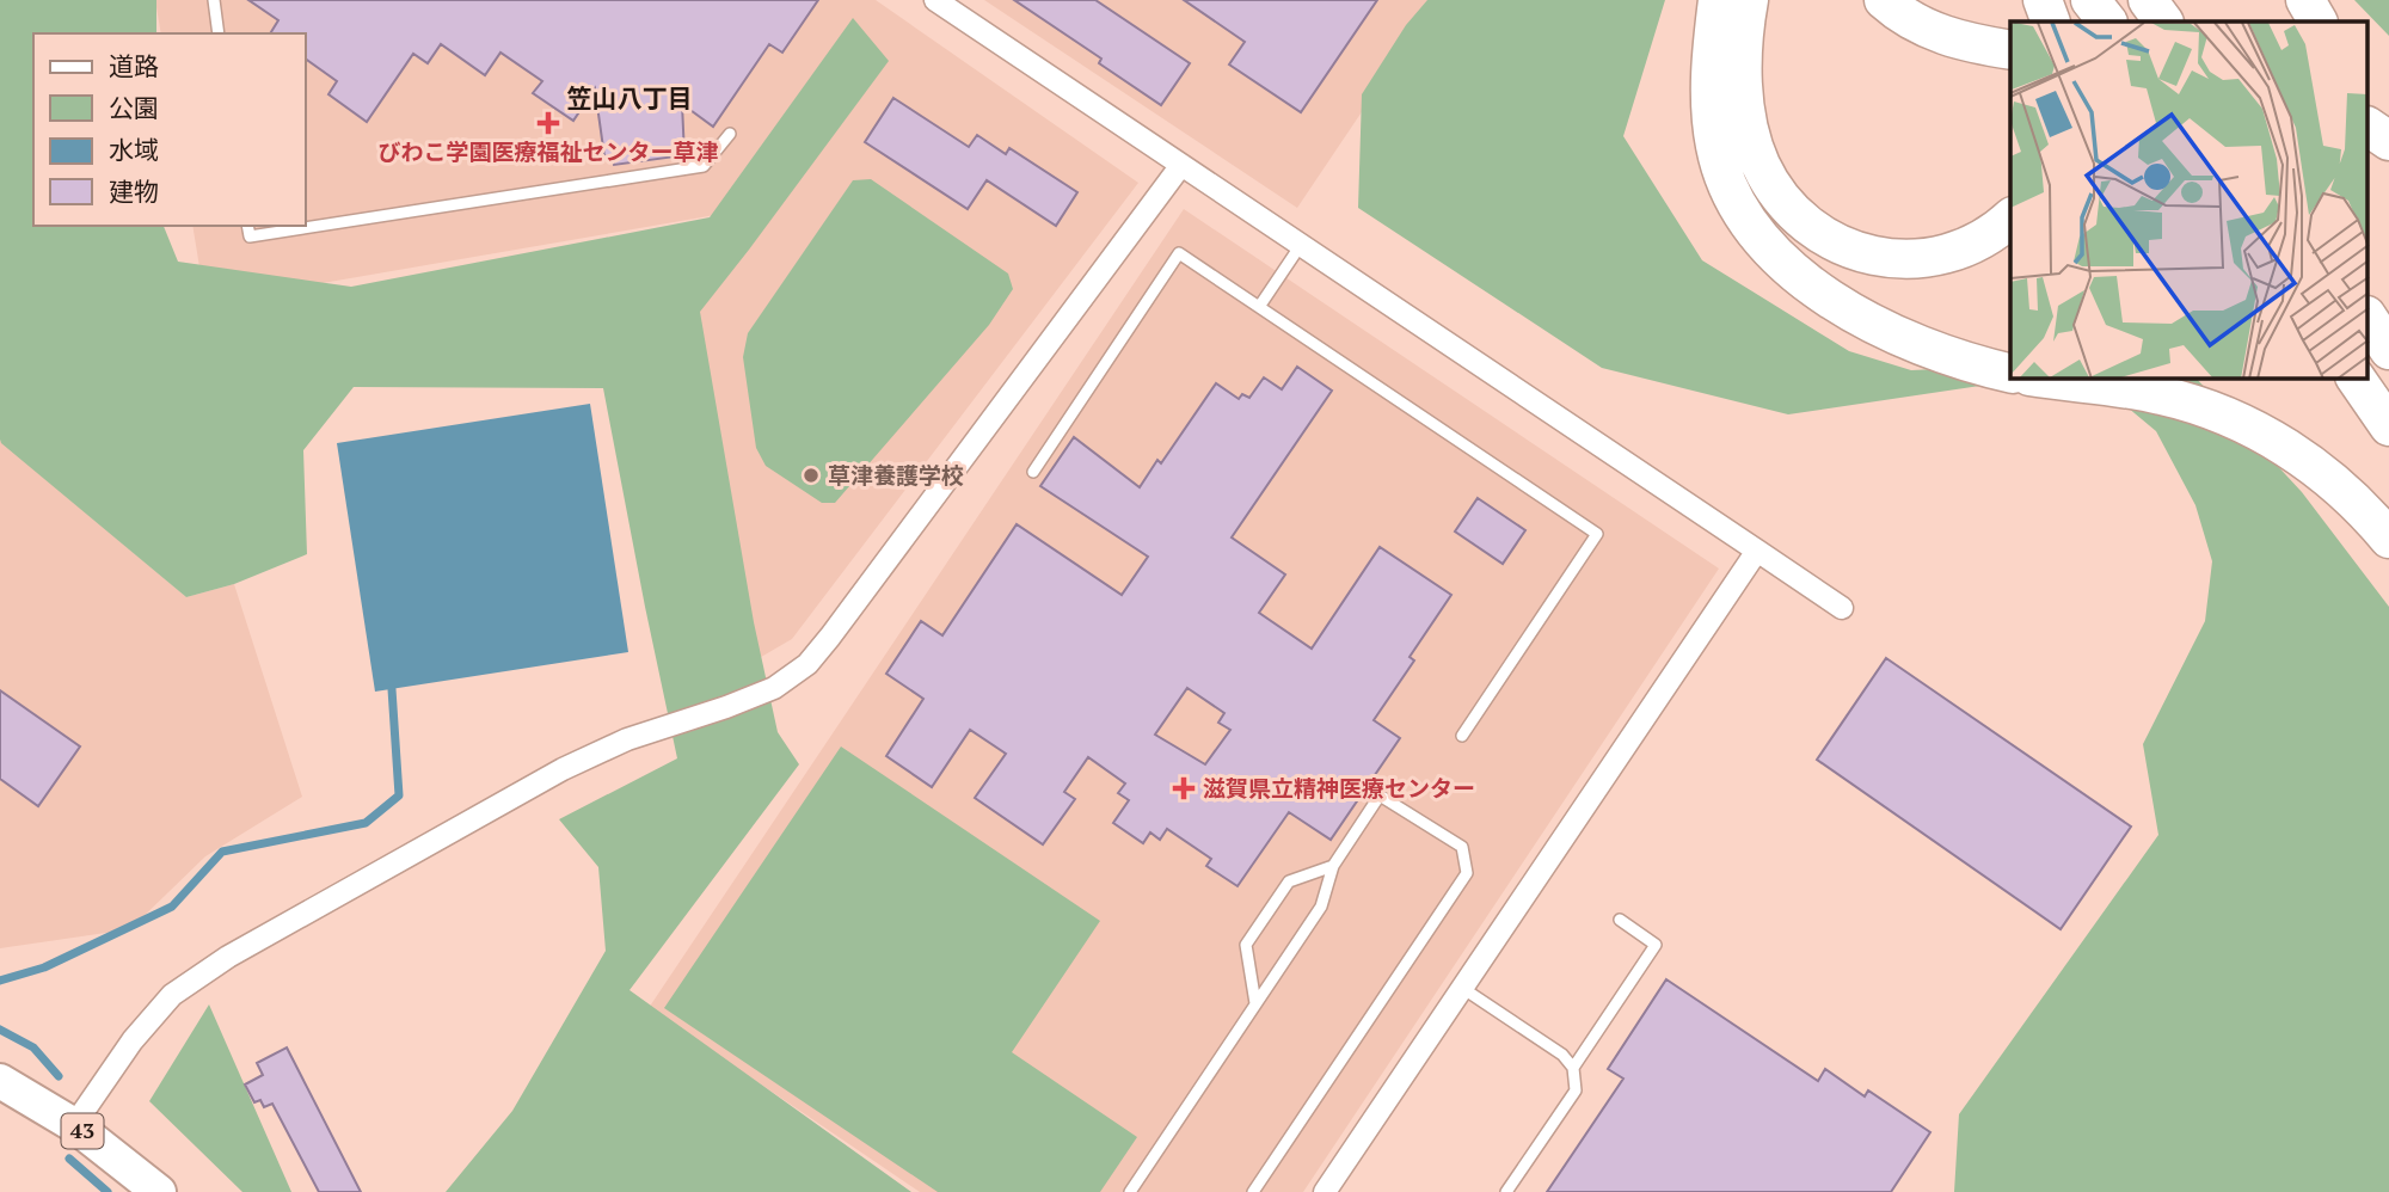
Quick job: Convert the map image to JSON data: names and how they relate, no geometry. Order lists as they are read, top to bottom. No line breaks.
{"streets":{"main road":["43"]},"districts":["笠山八丁目"],"places":{"health":["びわこ学園医療福祉センター草津","滋賀県立精神医療センター"],"other":["草津養護学校"]},"legend":["道路","公園","水域","建物"]}
